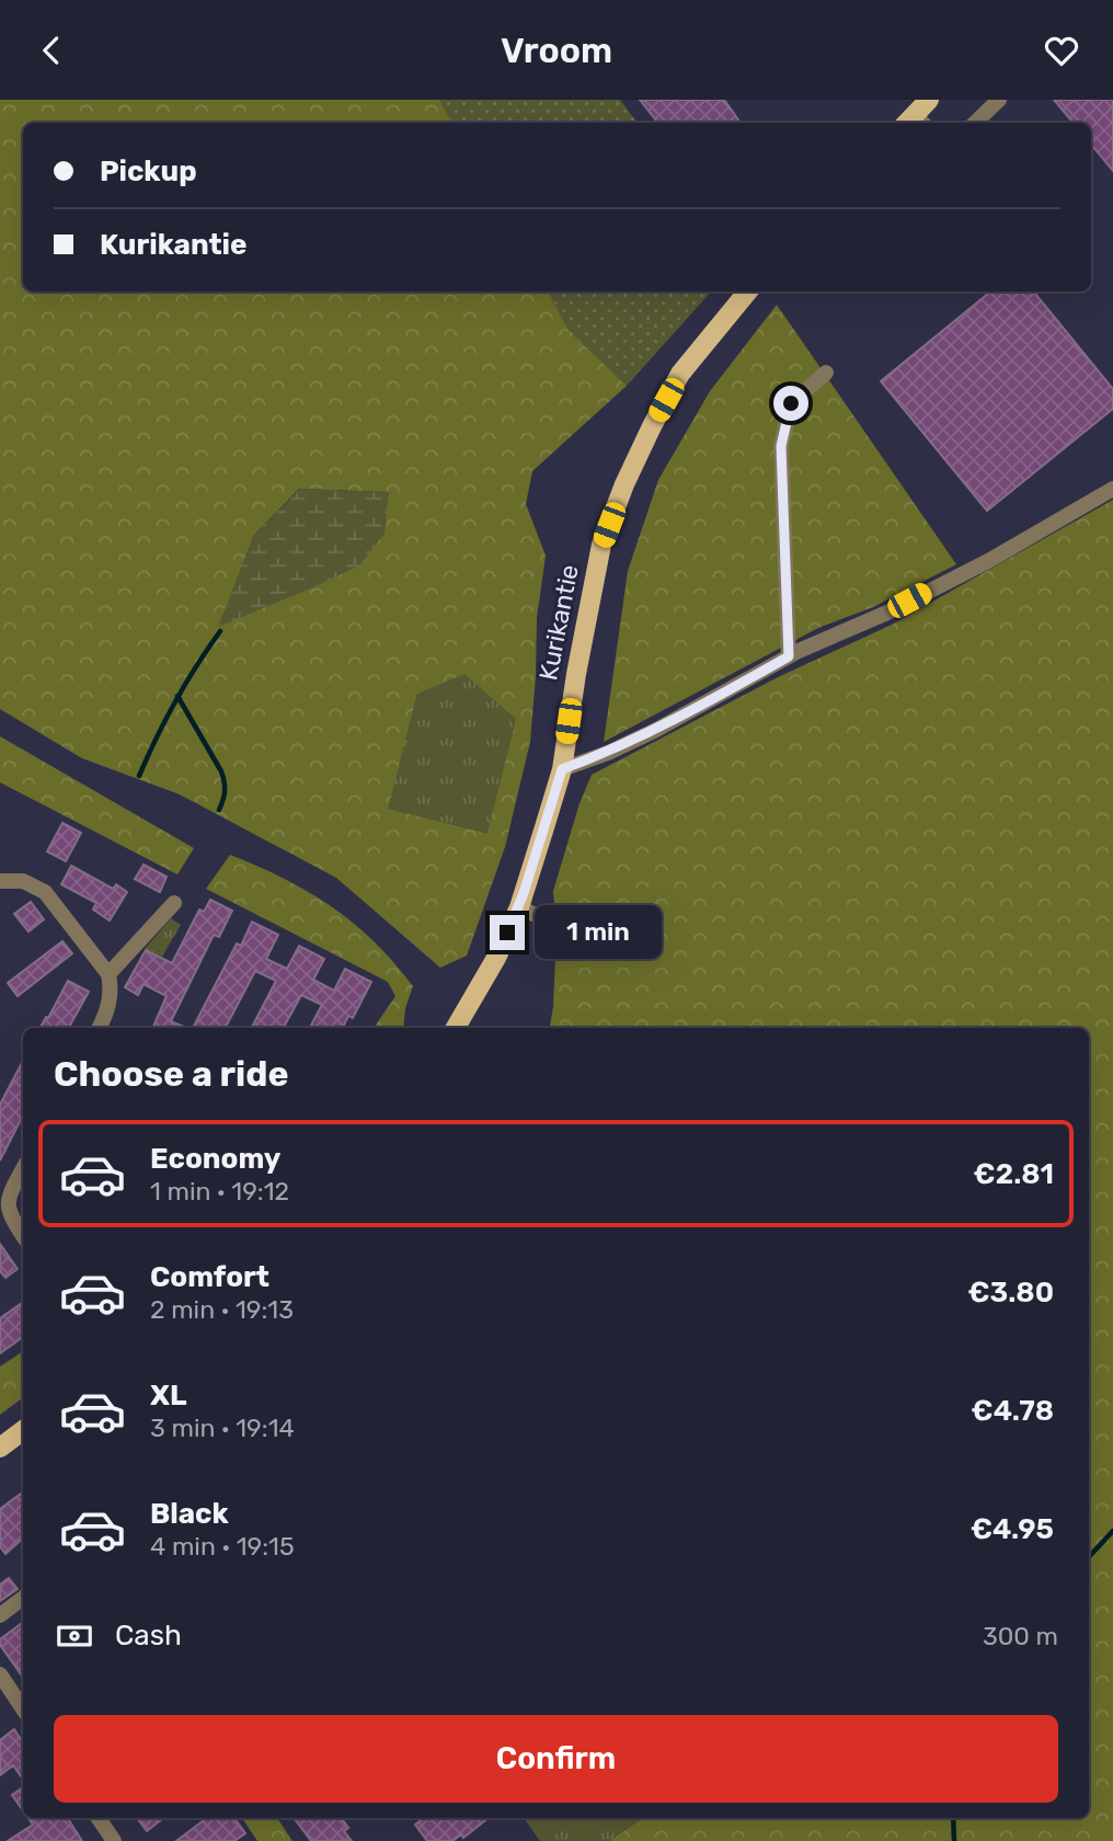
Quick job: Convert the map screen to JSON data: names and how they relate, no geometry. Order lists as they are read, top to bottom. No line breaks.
{"streets":{"main road":["Kurikantie"]},"page":{"header":"Vroom","banner":["Pickup","Kurikantie"],"bubble":"1 min","heading":"Choose a ride","list":[{"name":"Economy","note":"1 min · 19:12","value":"€2.81"},{"name":"Comfort","note":"2 min · 19:13","value":"€3.80"},{"name":"XL","note":"3 min · 19:14","value":"€4.78"},{"name":"Black","note":"4 min · 19:15","value":"€4.95"}],"pay":["Cash","300 m"],"buttons":"Confirm"}}
